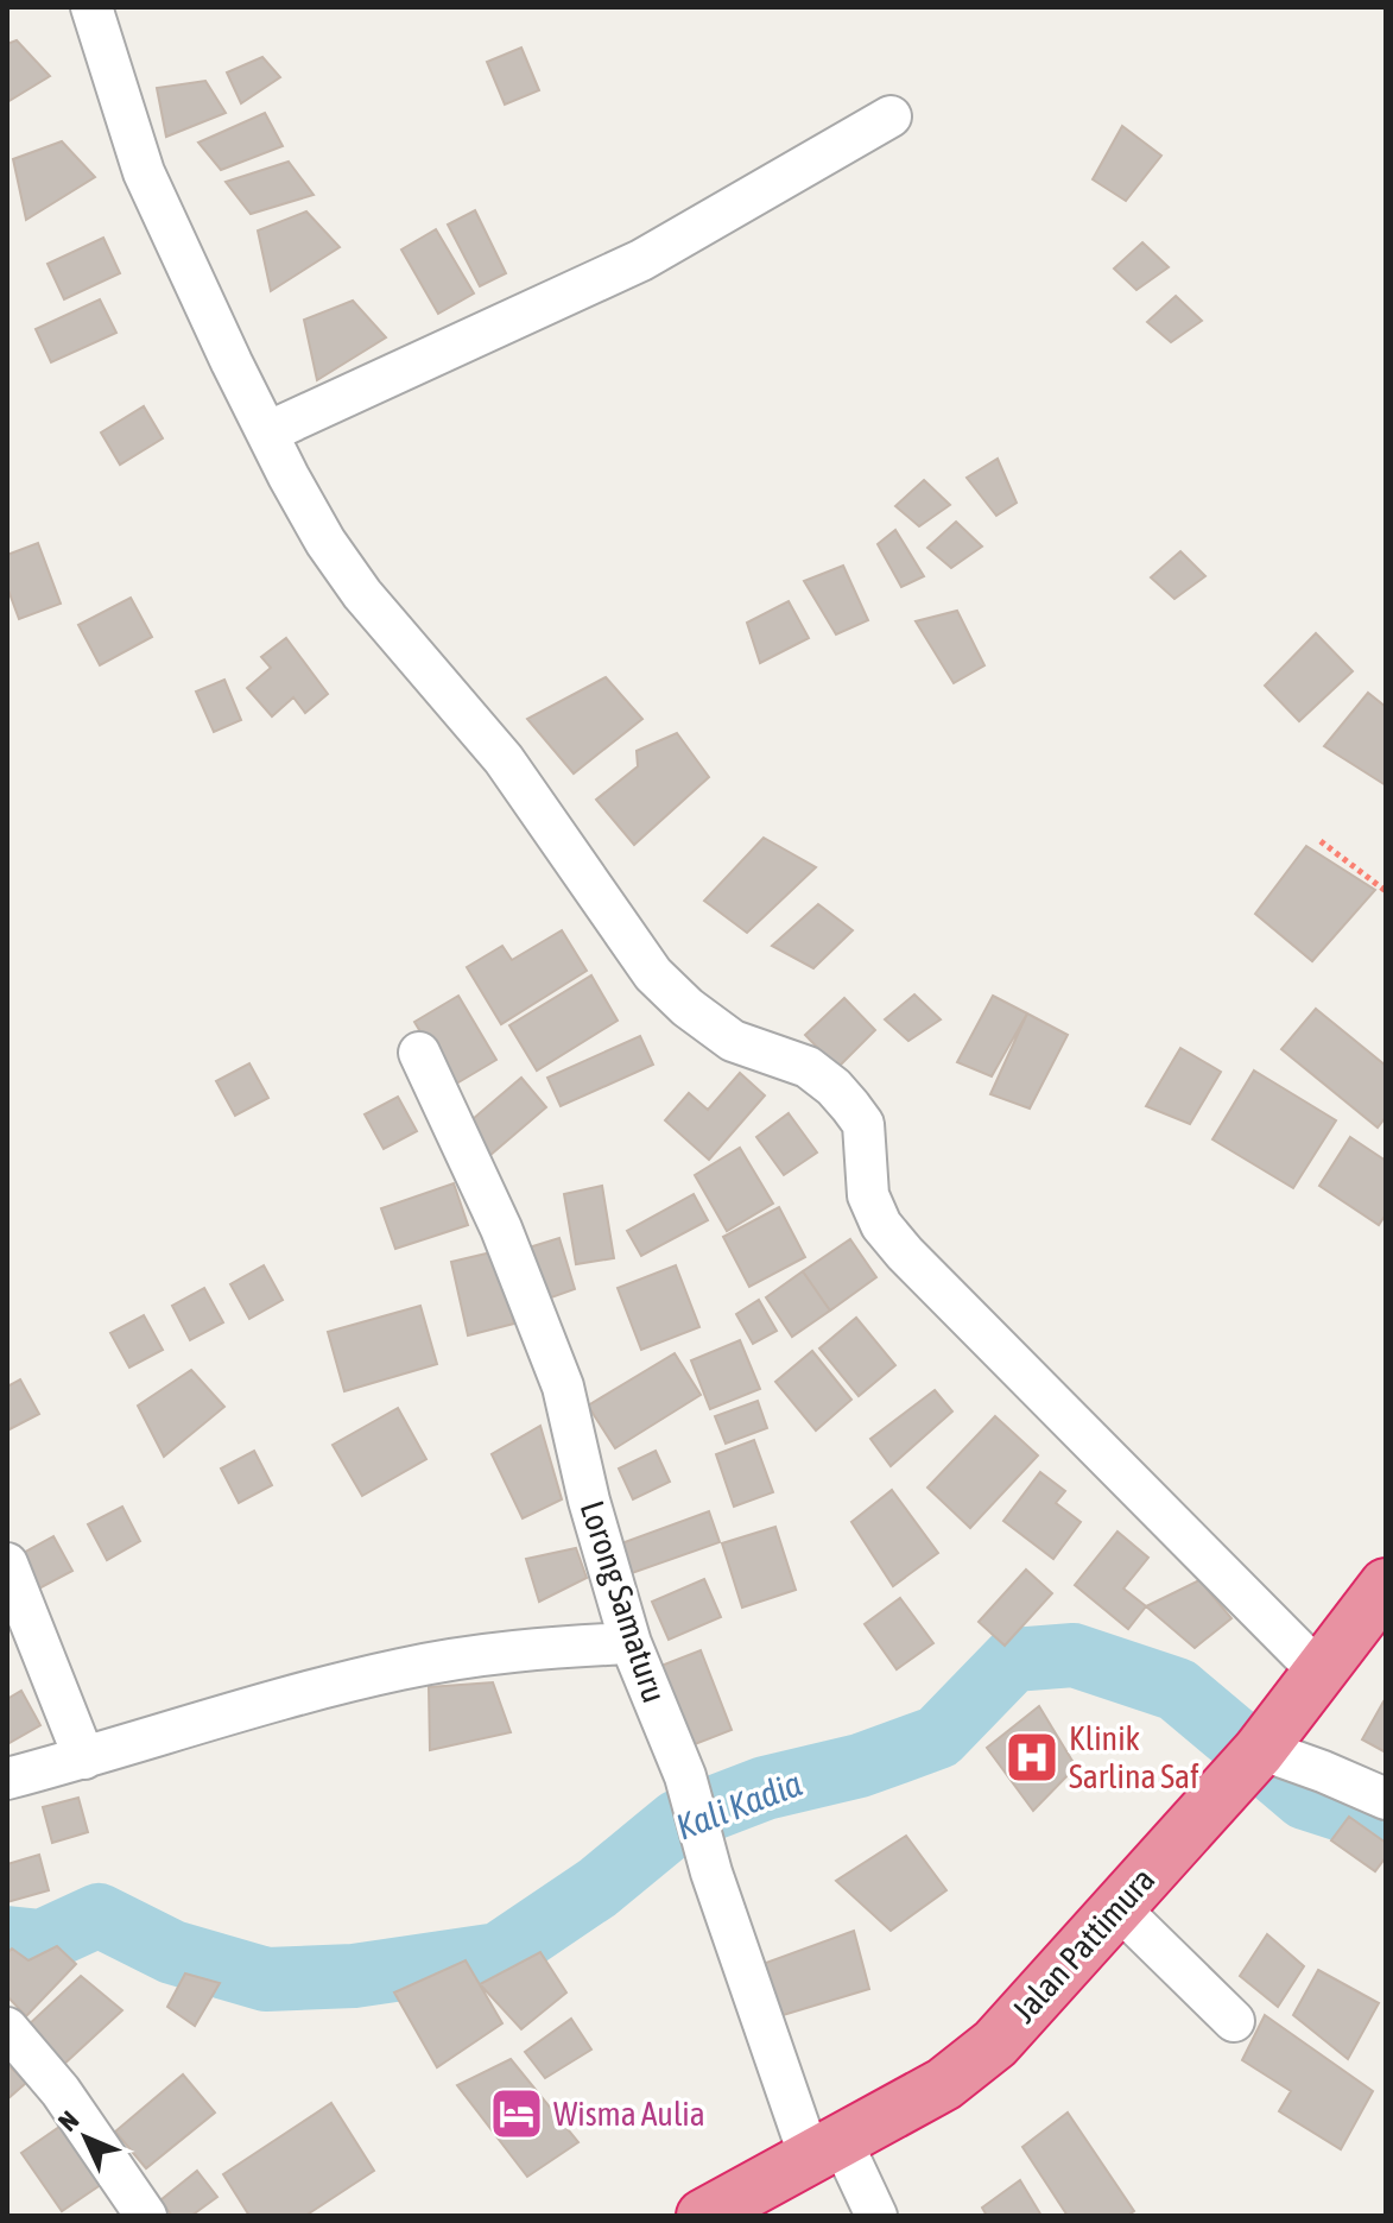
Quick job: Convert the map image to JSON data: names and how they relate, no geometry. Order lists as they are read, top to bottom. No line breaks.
{"streets":{"highway":["Jalan Pattimura"],"street":["Lorong Samaturu"]},"crossings":[["Lorong Samaturu","Jalan Pattimura"]],"water":["Kali Kadia"],"places":{"hospital":["Klinik Sarlina Saf"],"hotel":["Wisma Aulia"]},"north":"top left"}
